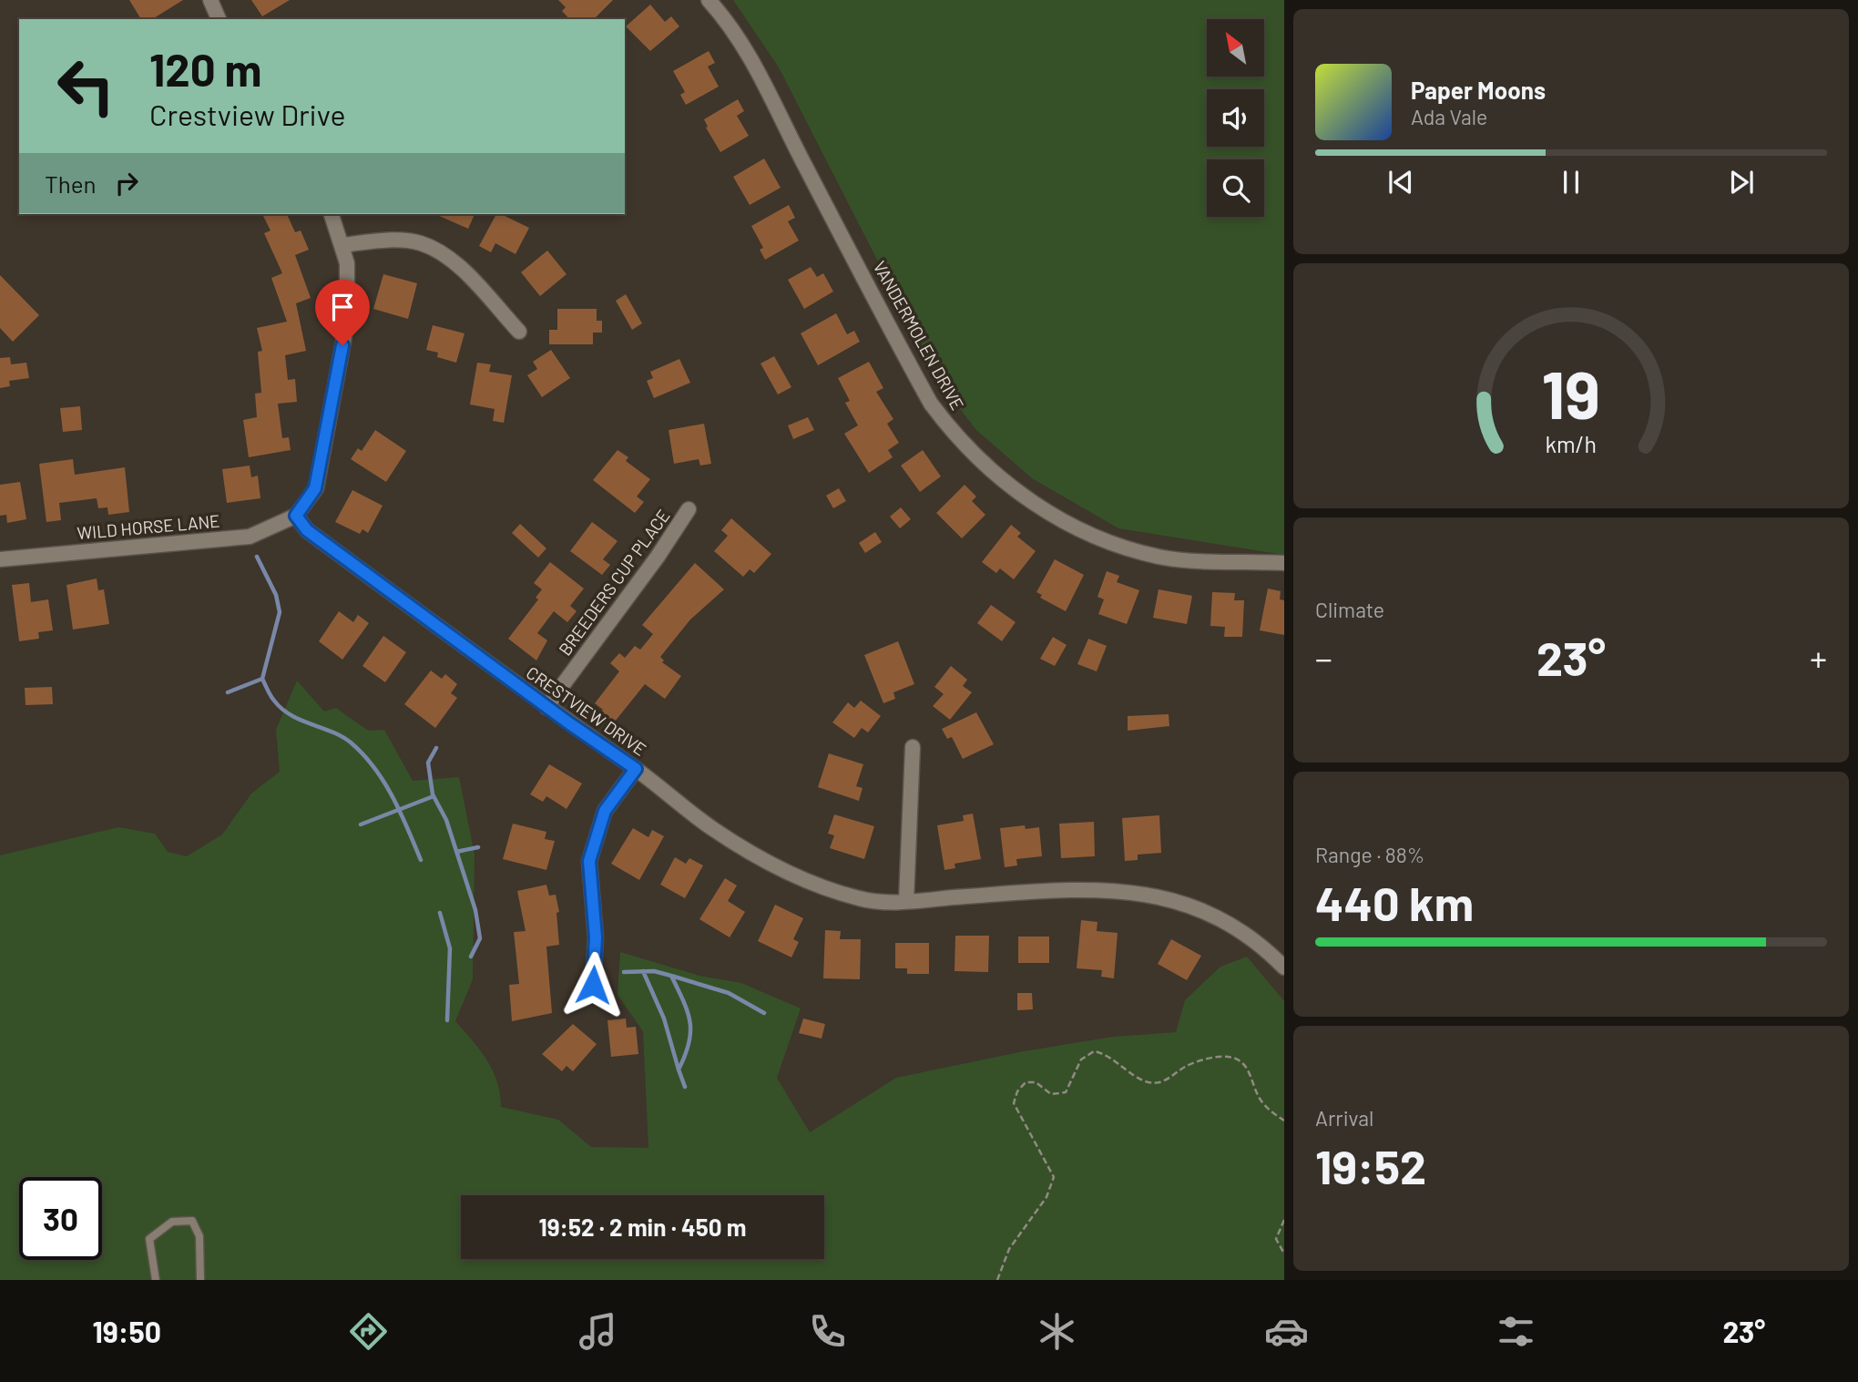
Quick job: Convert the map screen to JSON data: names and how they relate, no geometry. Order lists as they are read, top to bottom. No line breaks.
{"streets":{"street":["VANDERMOLEN DRIVE","WILD HORSE LANE","BREEDERS CUP PLACE","CRESTVIEW DRIVE"]},"crossings":[["WILD HORSE LANE","CRESTVIEW DRIVE"],["BREEDERS CUP PLACE","CRESTVIEW DRIVE"]],"north":"top left","page":{"turn":["120 m","Crestview Drive"],"song":["Paper Moons","Ada Vale"],"then":"Then","tile":["Climate",["Range · 88%","440 km"],["Arrival","19:52"]],"heat":["−","23°","+"],"limit":"30","trip":"19:52 · 2 min · 450 m","tabs":["19:50","23°"],"gauge":["19","km/h"]}}
